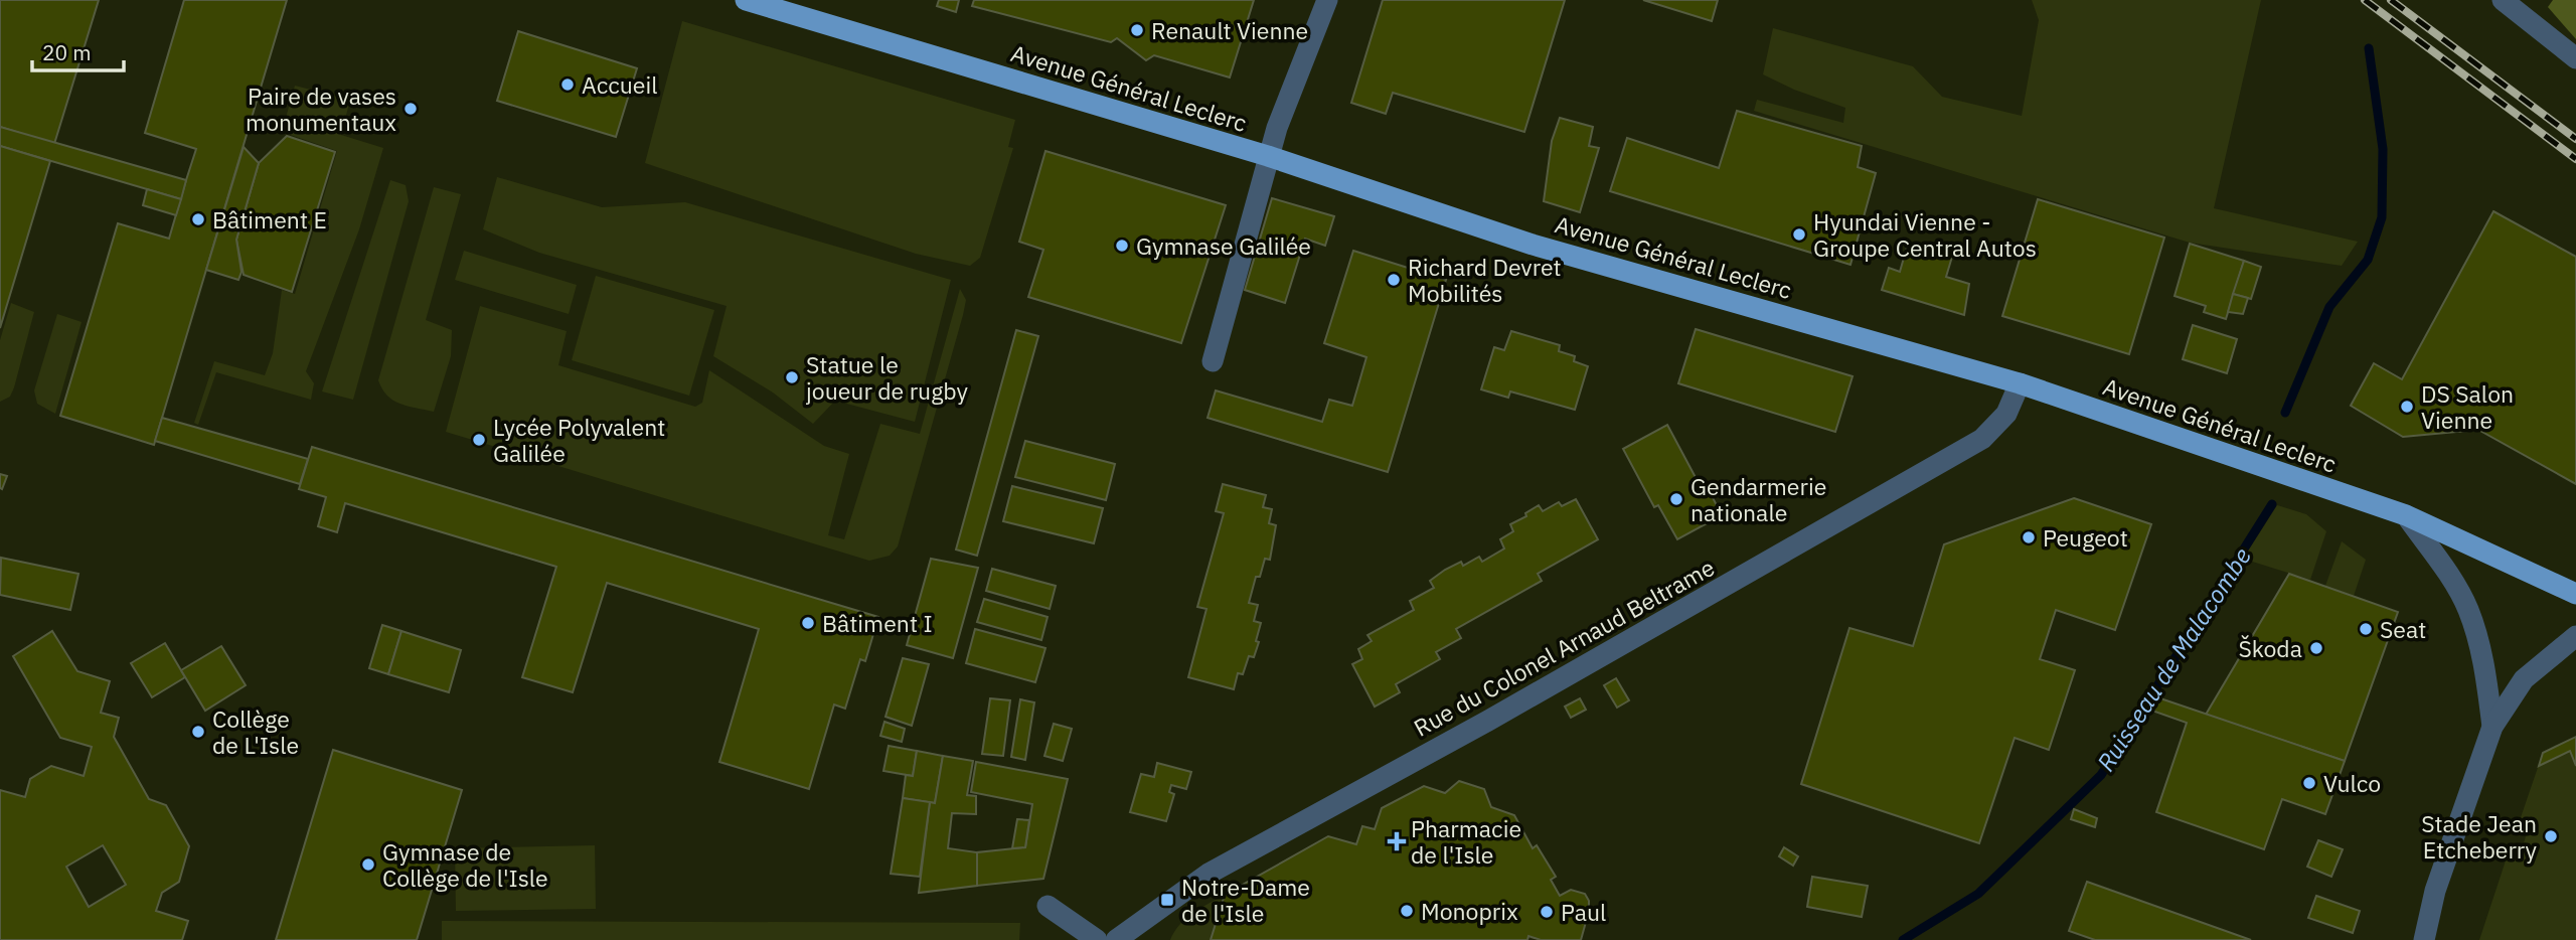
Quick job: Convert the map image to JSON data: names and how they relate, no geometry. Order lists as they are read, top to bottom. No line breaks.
{"streets":{"main road":["Avenue Général Leclerc"],"street":["Rue du Colonel Arnaud Beltrame"]},"crossings":[["Avenue Général Leclerc","Rue du Colonel Arnaud Beltrame"]],"water":["Ruisseau de Malacombe"],"places":{"other":["Renault Vienne","Accueil","Paire de vases monumentaux","Bâtiment E","Hyundai Vienne - Groupe Central Autos","Gymnase Galilée","Richard Devret Mobilités","Statue le joueur de rugby","DS Salon Vienne","Lycée Polyvalent Galilée","Gendarmerie nationale","Peugeot","Bâtiment I","Seat","Škoda","Collège de L'Isle","Vulco","Stade Jean Etcheberry","Gymnase de Collège de l'Isle","Monoprix","Paul"],"health":["Pharmacie de l'Isle"],"transit":["Notre-Dame de l'Isle"]},"scale_bar":"20 m"}
